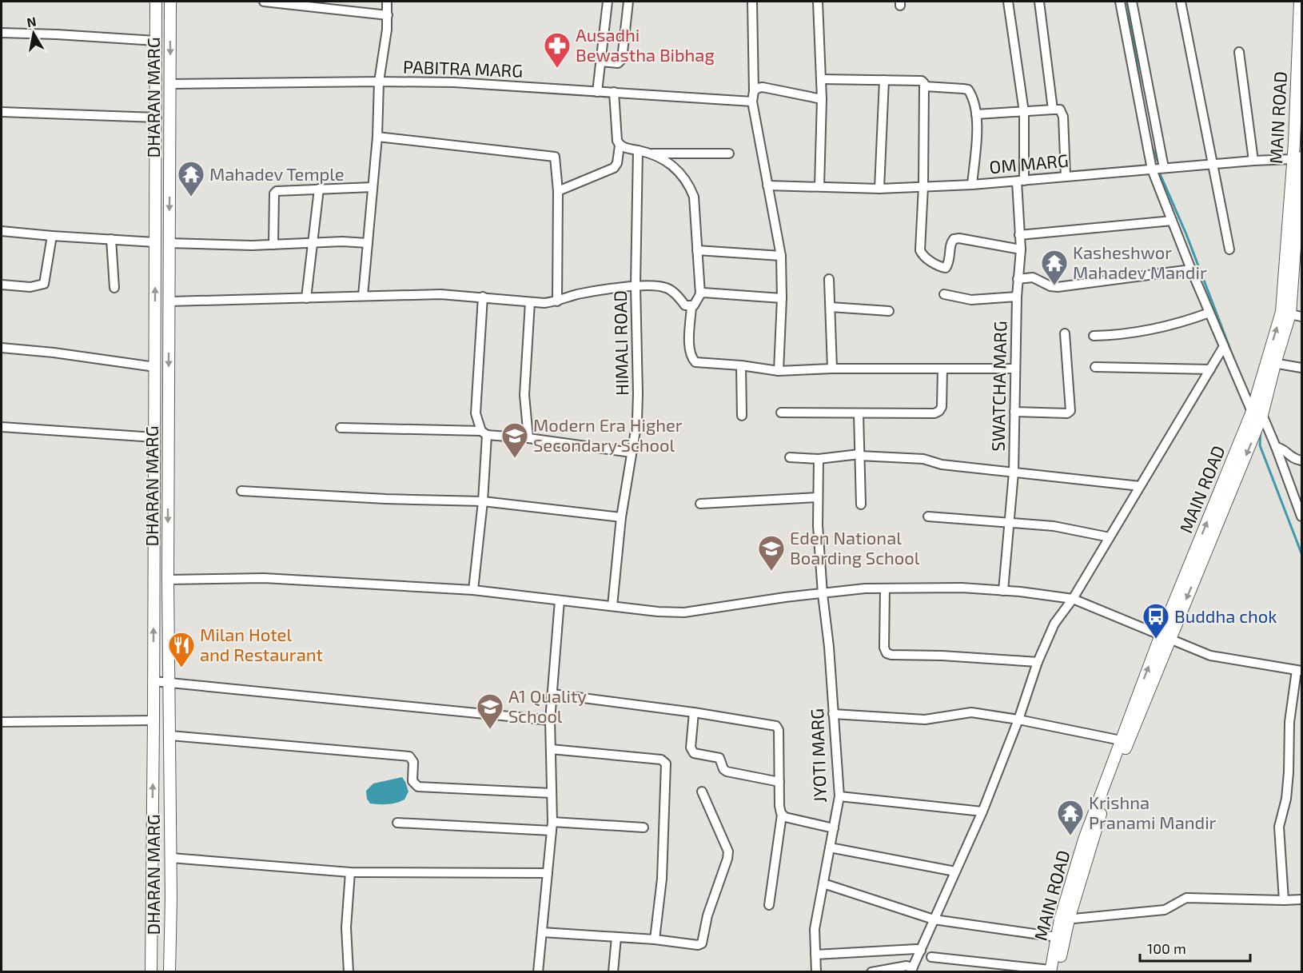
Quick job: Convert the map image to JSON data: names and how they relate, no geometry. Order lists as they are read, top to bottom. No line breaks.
{"streets":{"main road":["DHARAN MARG","MAIN ROAD"],"street":["PABITRA MARG","OM MARG","HIMALI ROAD","SWATCHA MARG","JYOTI MARG"]},"crossings":[["PABITRA MARG","DHARAN MARG"],["MAIN ROAD","OM MARG"],["OM MARG","SWATCHA MARG"]],"places":{"pharmacy":["Ausadhi Bewastha Bibhag"],"temple":["Mahadev Temple","Kasheshwor Mahadev Mandir","Krishna Pranami Mandir"],"school or university":["Modern Era Higher Secondary School","Eden National Boarding School","A1 Quality School"],"bus stop":["Buddha chok"],"restaurant":["Milan Hotel and Restaurant"]},"scale_bar":"100 m","north":"top"}
